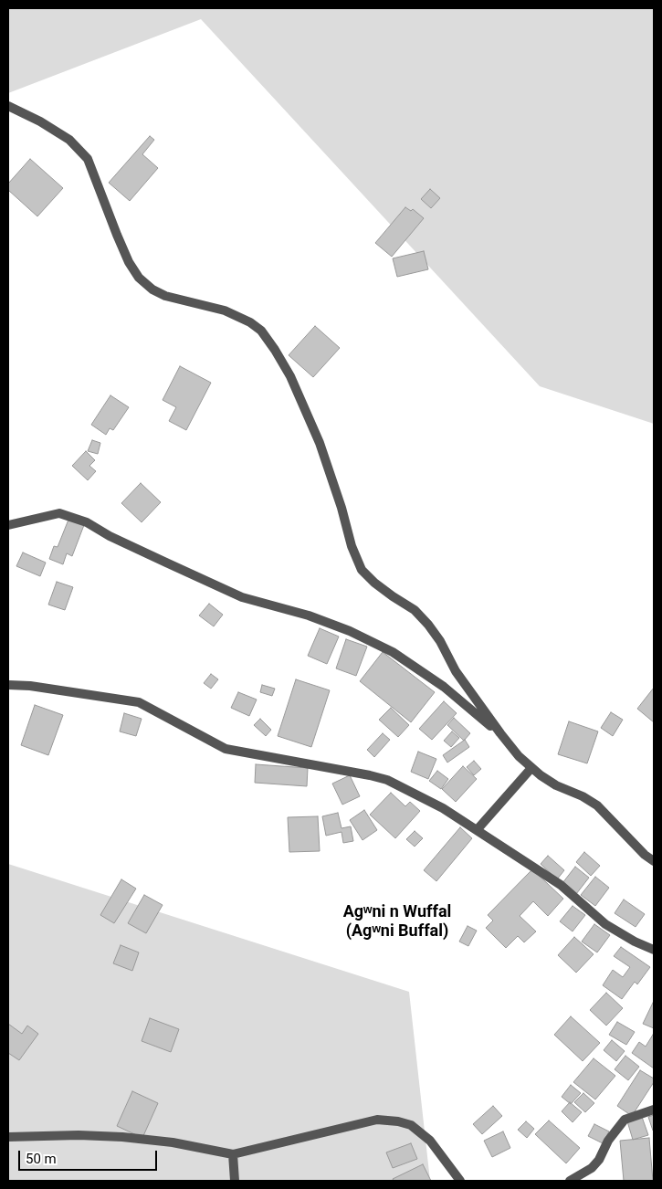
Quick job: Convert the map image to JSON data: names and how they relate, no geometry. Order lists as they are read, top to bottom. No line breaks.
{"districts":["Agʷni n Wuffal (Agʷni Buffal)"],"scale_bar":"50 m"}
